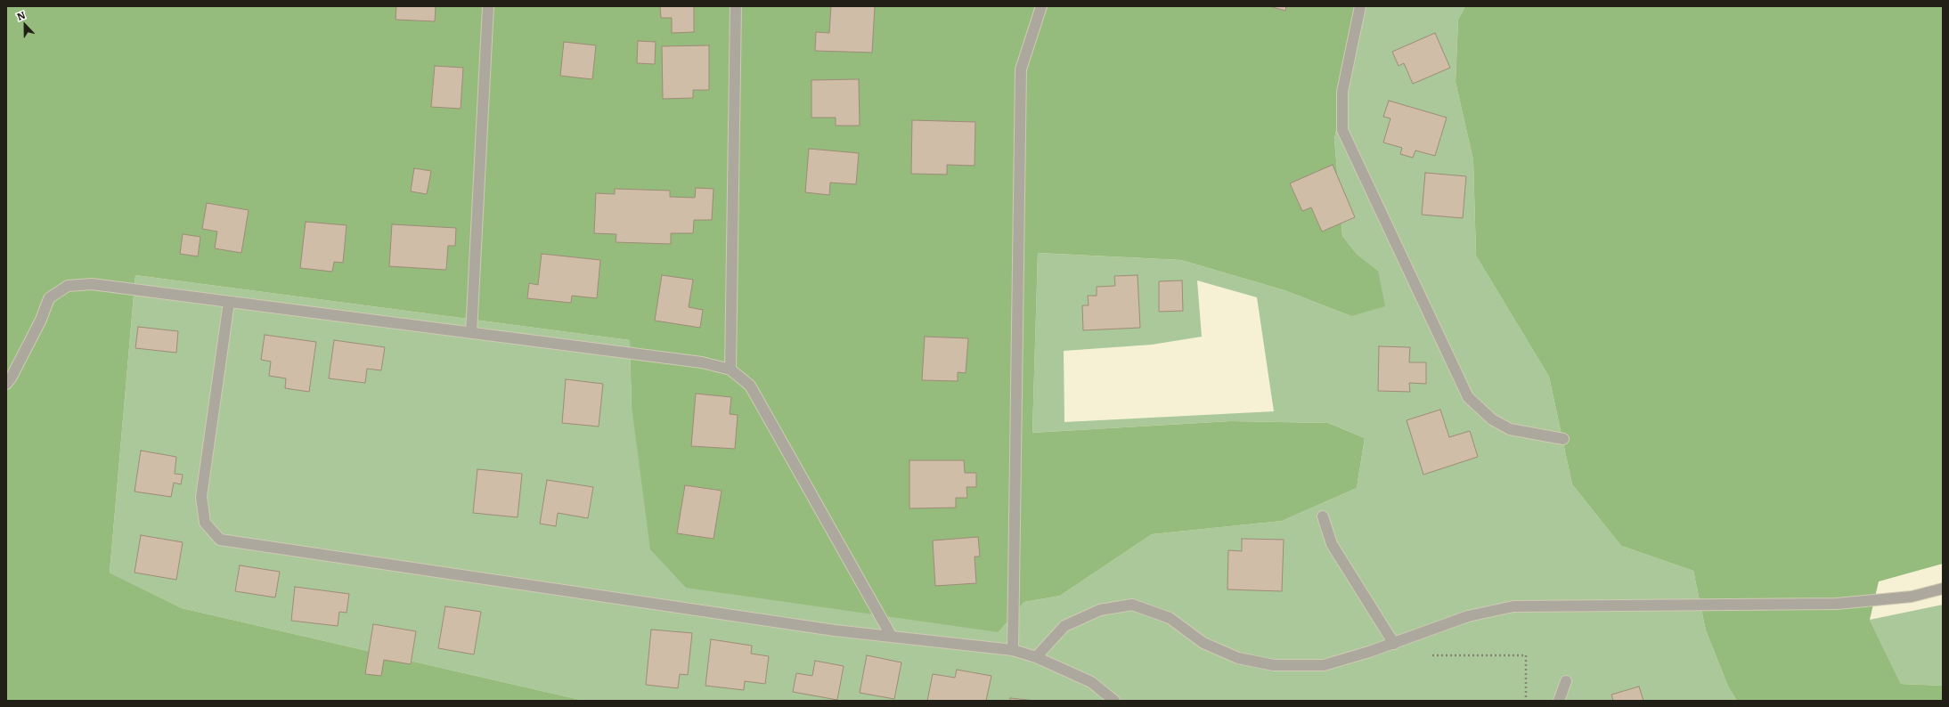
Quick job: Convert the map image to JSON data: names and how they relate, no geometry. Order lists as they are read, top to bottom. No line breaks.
{"north":"top"}
